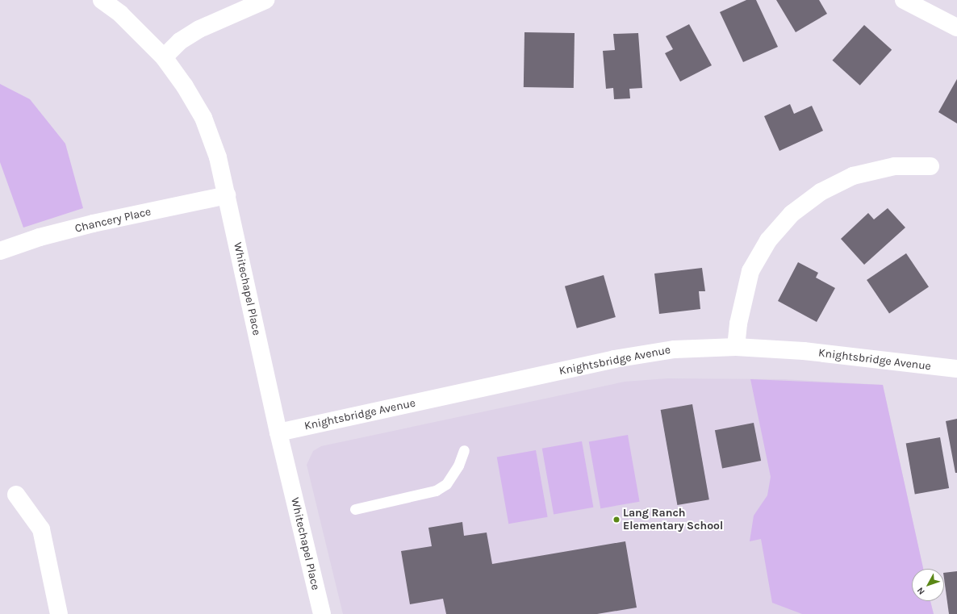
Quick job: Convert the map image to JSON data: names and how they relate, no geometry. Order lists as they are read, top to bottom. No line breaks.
{"streets":{"street":["Chancery Place","Whitechapel Place","Knightsbridge Avenue"]},"crossings":[["Chancery Place","Whitechapel Place"],["Whitechapel Place","Knightsbridge Avenue"]],"places":["Lang Ranch Elementary School"],"north":"bottom left"}
